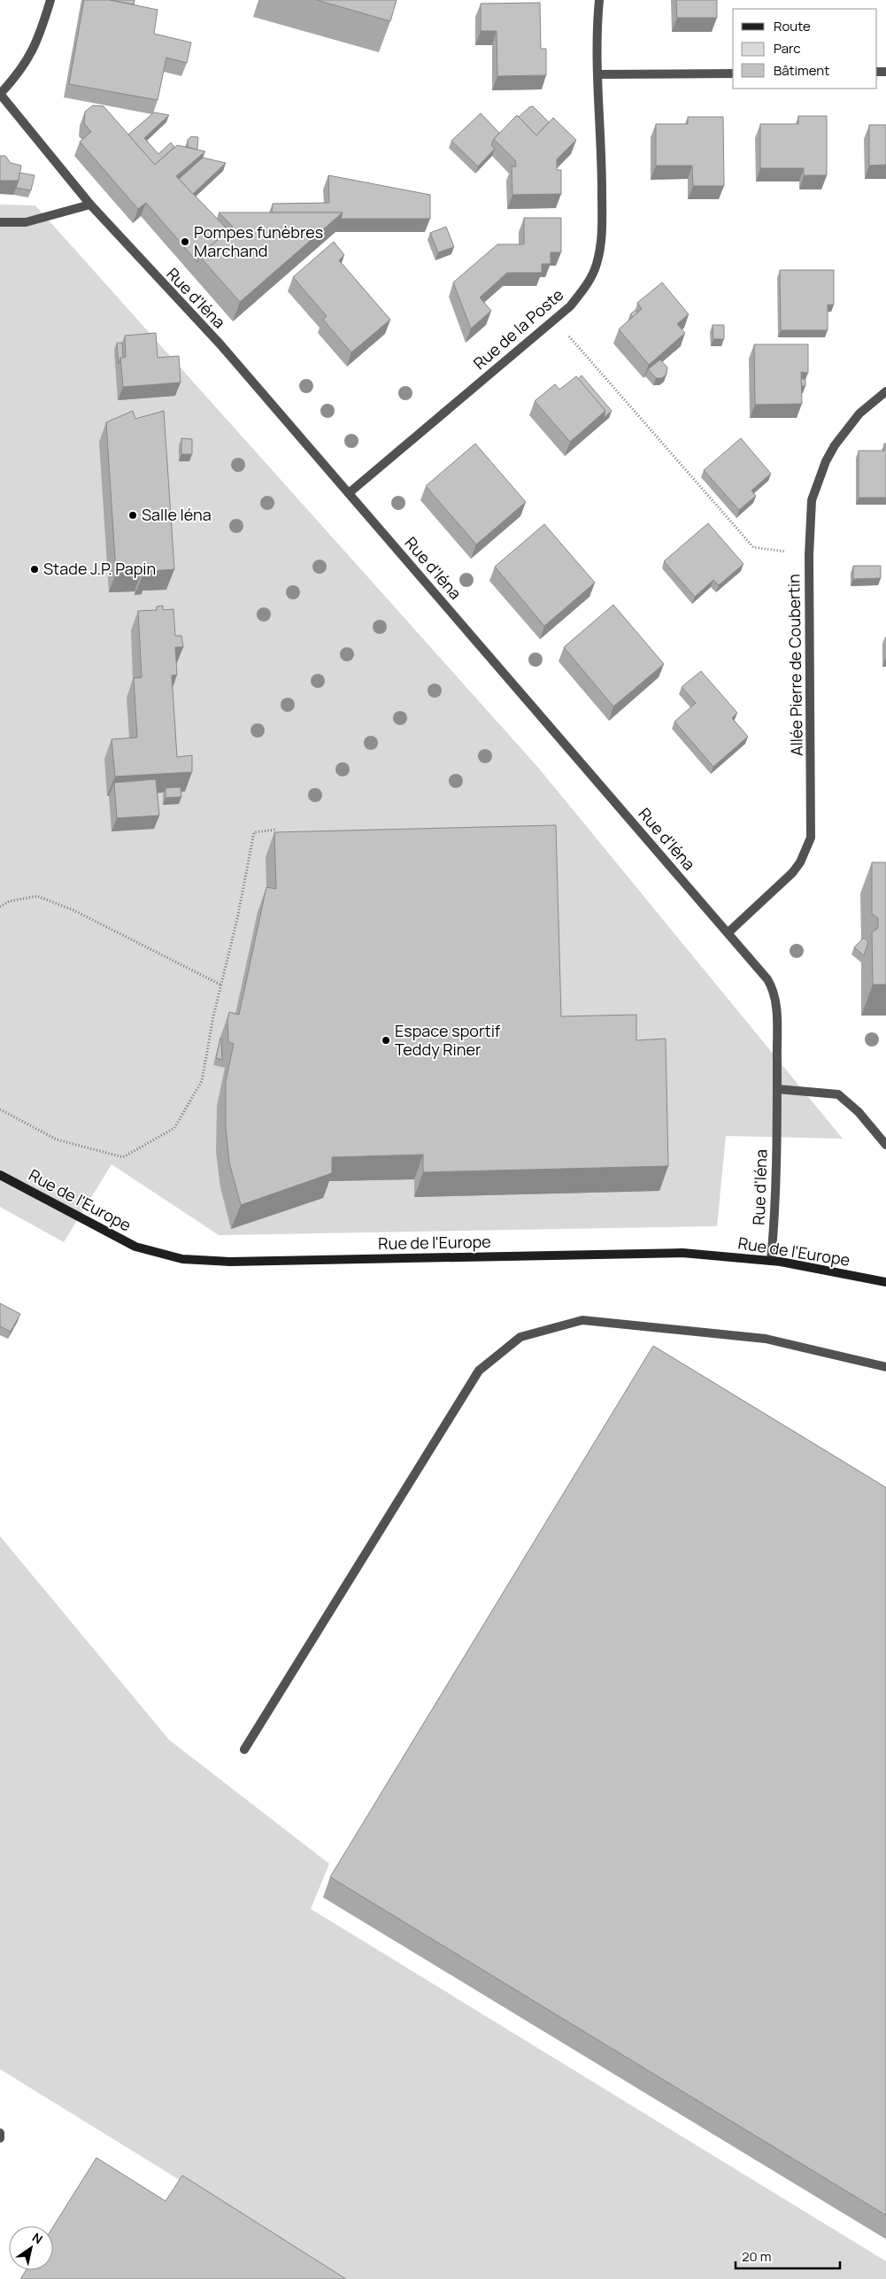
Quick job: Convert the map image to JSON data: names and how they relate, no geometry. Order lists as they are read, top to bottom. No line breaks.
{"streets":{"street":["Rue d'Iéna","Rue de la Poste","Allée Pierre de Coubertin","Rue de l'Europe"]},"crossings":[["Rue d'Iéna","Rue de la Poste"],["Rue d'Iéna","Allée Pierre de Coubertin"],["Rue d'Iéna","Rue de l'Europe"]],"places":["Pompes funèbres Marchand","Salle Iéna","Stade J.P. Papin","Espace sportif Teddy Riner"],"legend":["Route","Parc","Bâtiment"],"scale_bar":"20 m","north":"top right"}
